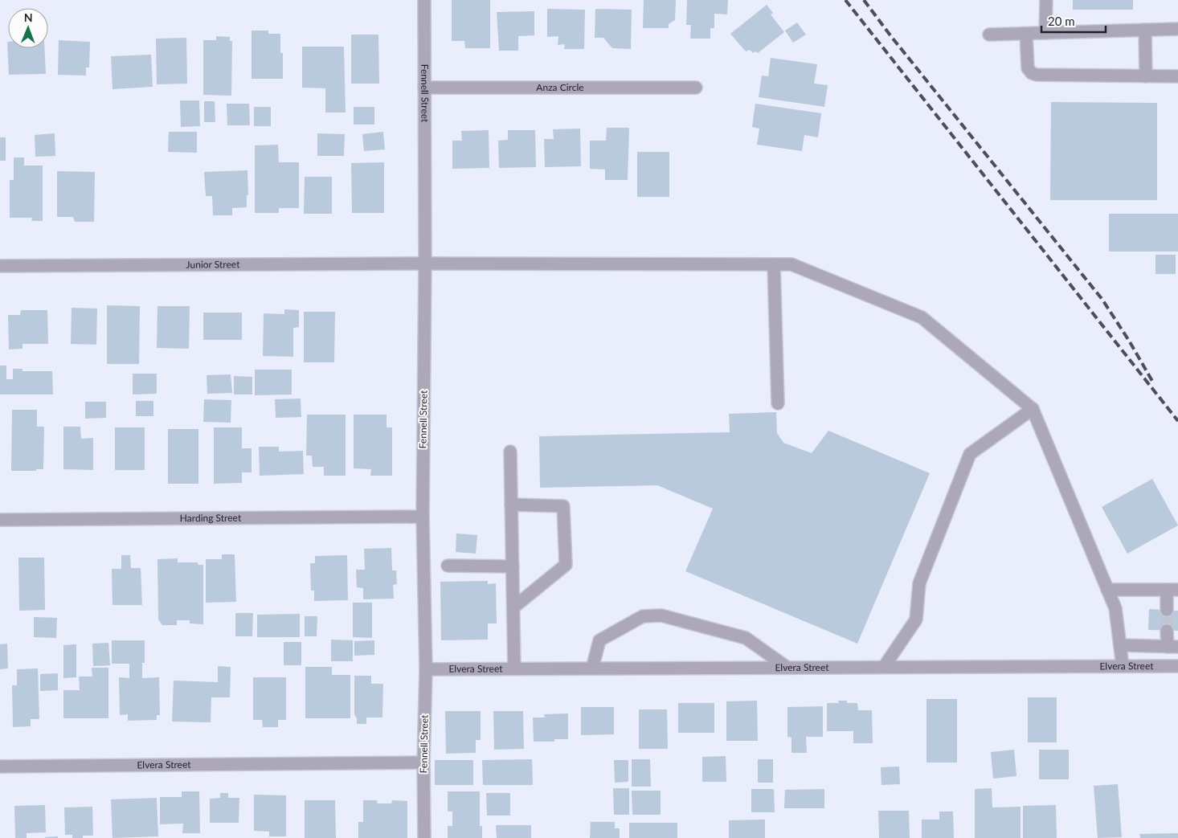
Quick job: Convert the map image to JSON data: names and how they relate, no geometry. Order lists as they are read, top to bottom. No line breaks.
{"streets":{"street":["Anza Circle","Fennell Street","Junior Street","Harding Street","Elvera Street"]},"crossings":[["Anza Circle","Fennell Street"],["Fennell Street","Junior Street"],["Fennell Street","Harding Street"],["Fennell Street","Elvera Street"]],"scale_bar":"20 m","north":"top"}
